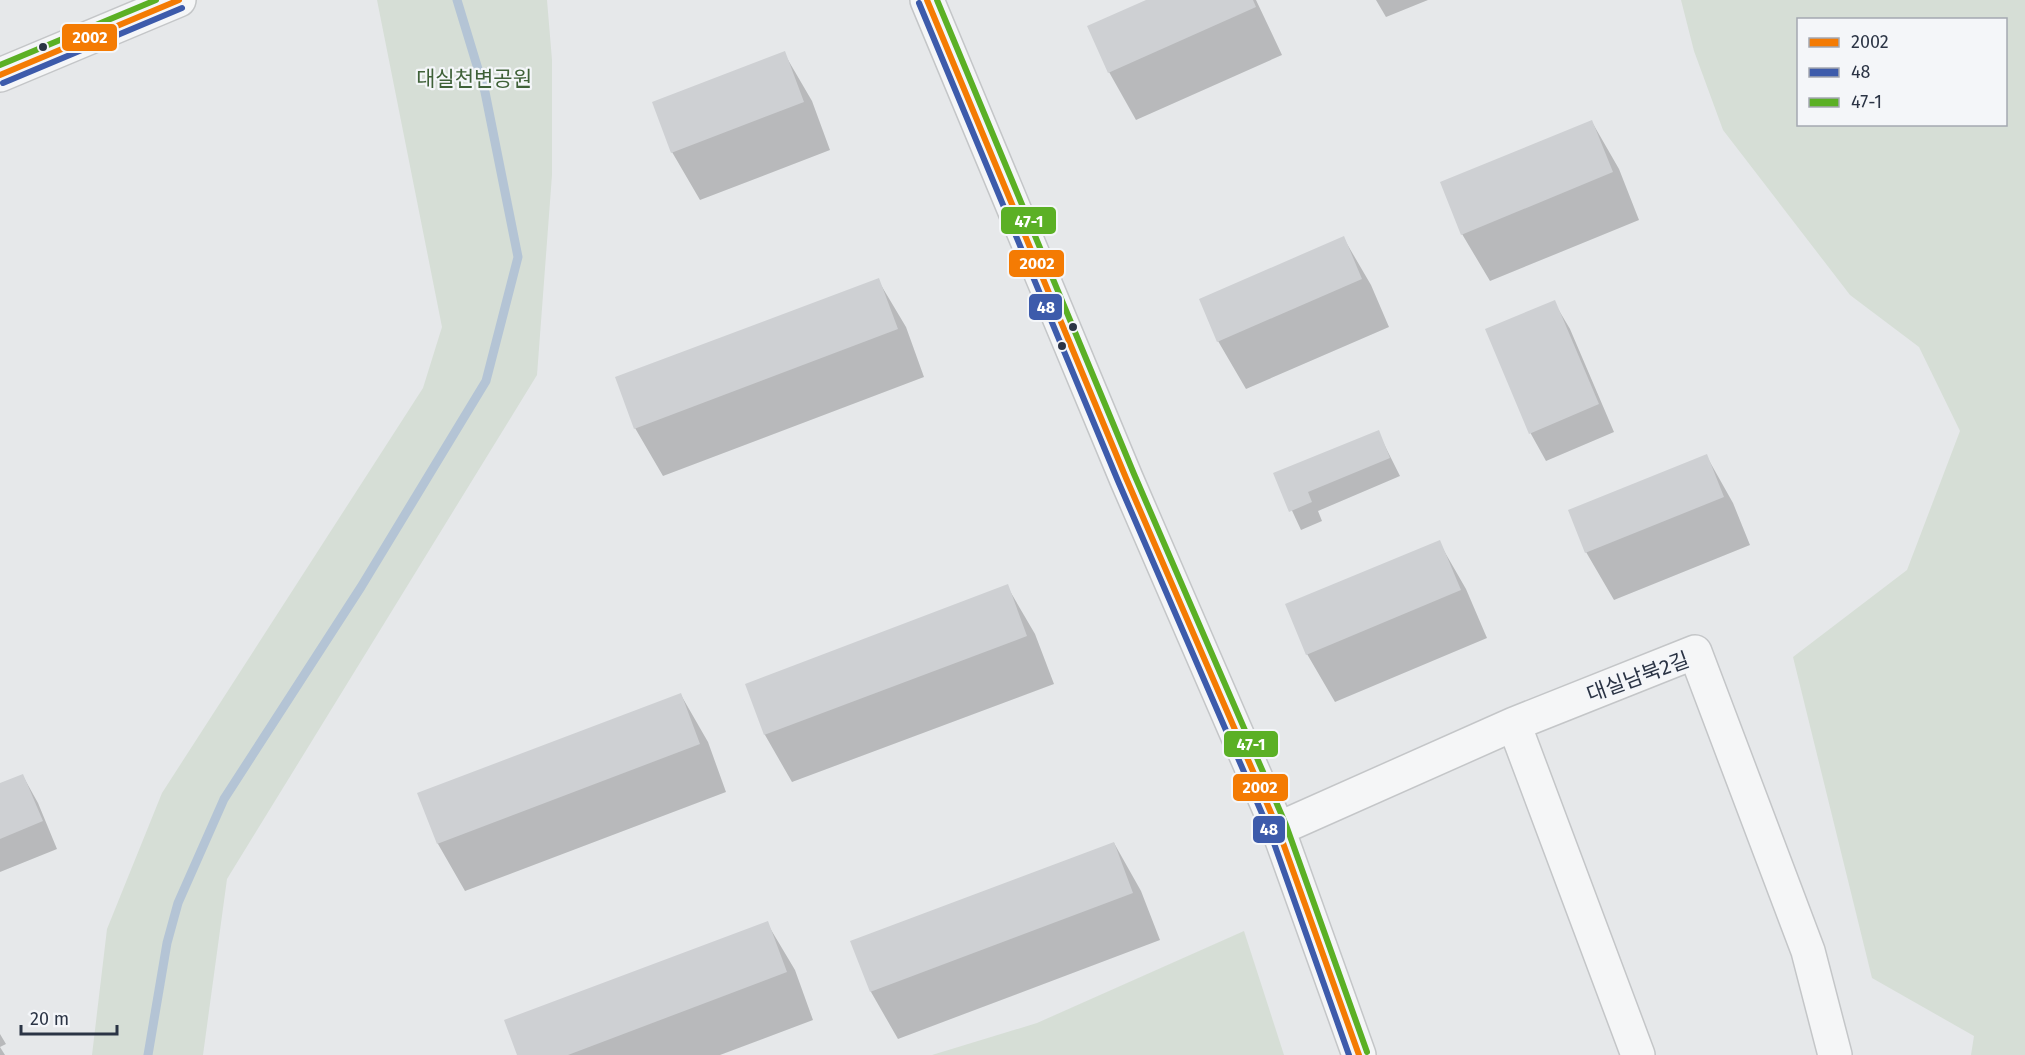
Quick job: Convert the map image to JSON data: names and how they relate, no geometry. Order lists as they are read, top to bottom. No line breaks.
{"streets":{"street":["대실남북2길"]},"parks":["대실천변공원"],"lines":["transit line 2002","transit line 47-1","transit line 48"],"legend":["2002","48","47-1"],"scale_bar":"20 m"}
